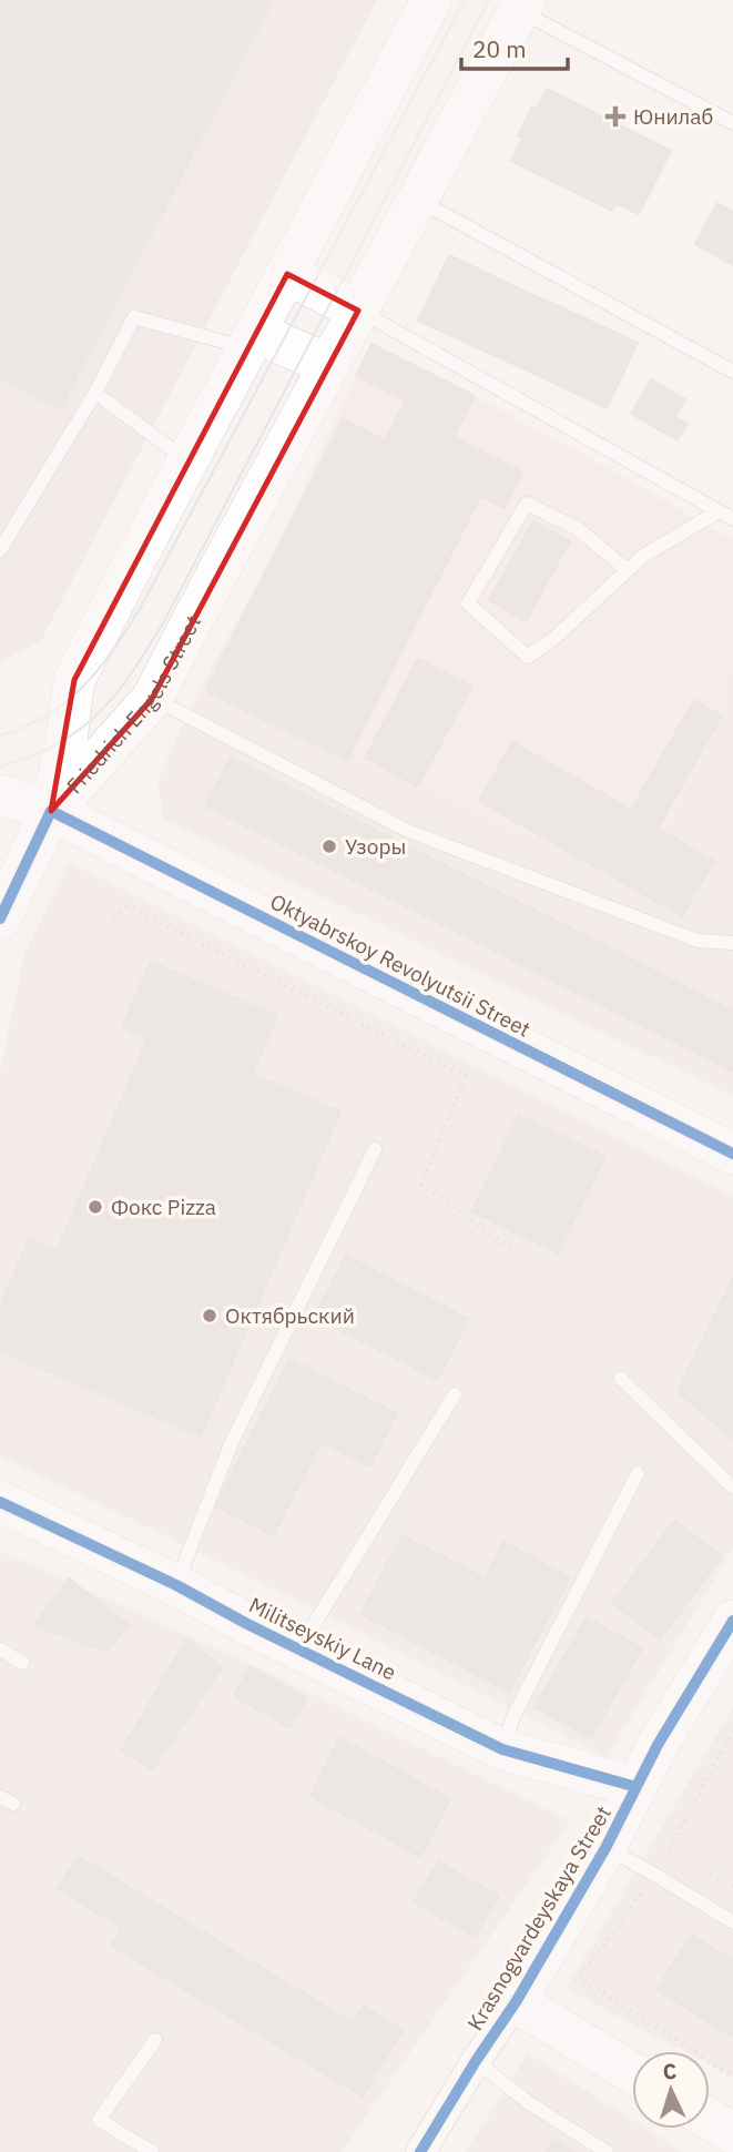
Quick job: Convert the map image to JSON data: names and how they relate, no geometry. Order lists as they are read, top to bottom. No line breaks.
{"streets":{"street":["Friedrich Engels Street","Oktyabrskoy Revolyutsii Street","Militseyskiy Lane","Krasnogvardeyskaya Street"]},"crossings":[["Friedrich Engels Street","Oktyabrskoy Revolyutsii Street"],["Militseyskiy Lane","Krasnogvardeyskaya Street"]],"places":{"health":["Юнилаб"],"other":["Узоры","Фокс Pizza","Октябрьский"]},"scale_bar":"20 m","north":"top"}
